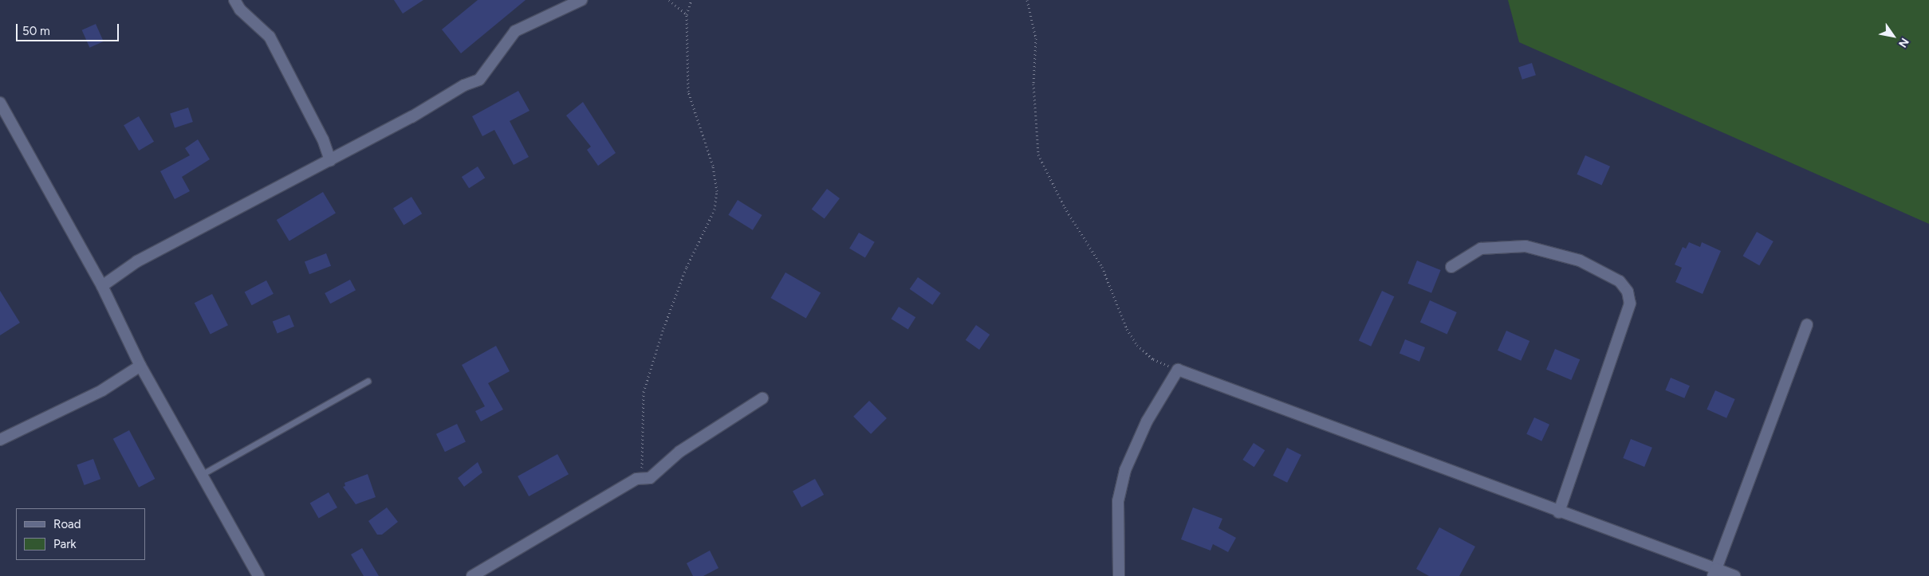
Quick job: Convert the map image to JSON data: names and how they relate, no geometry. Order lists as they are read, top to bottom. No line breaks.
{"legend":["Road","Park"],"scale_bar":"50 m","north":"bottom right"}
